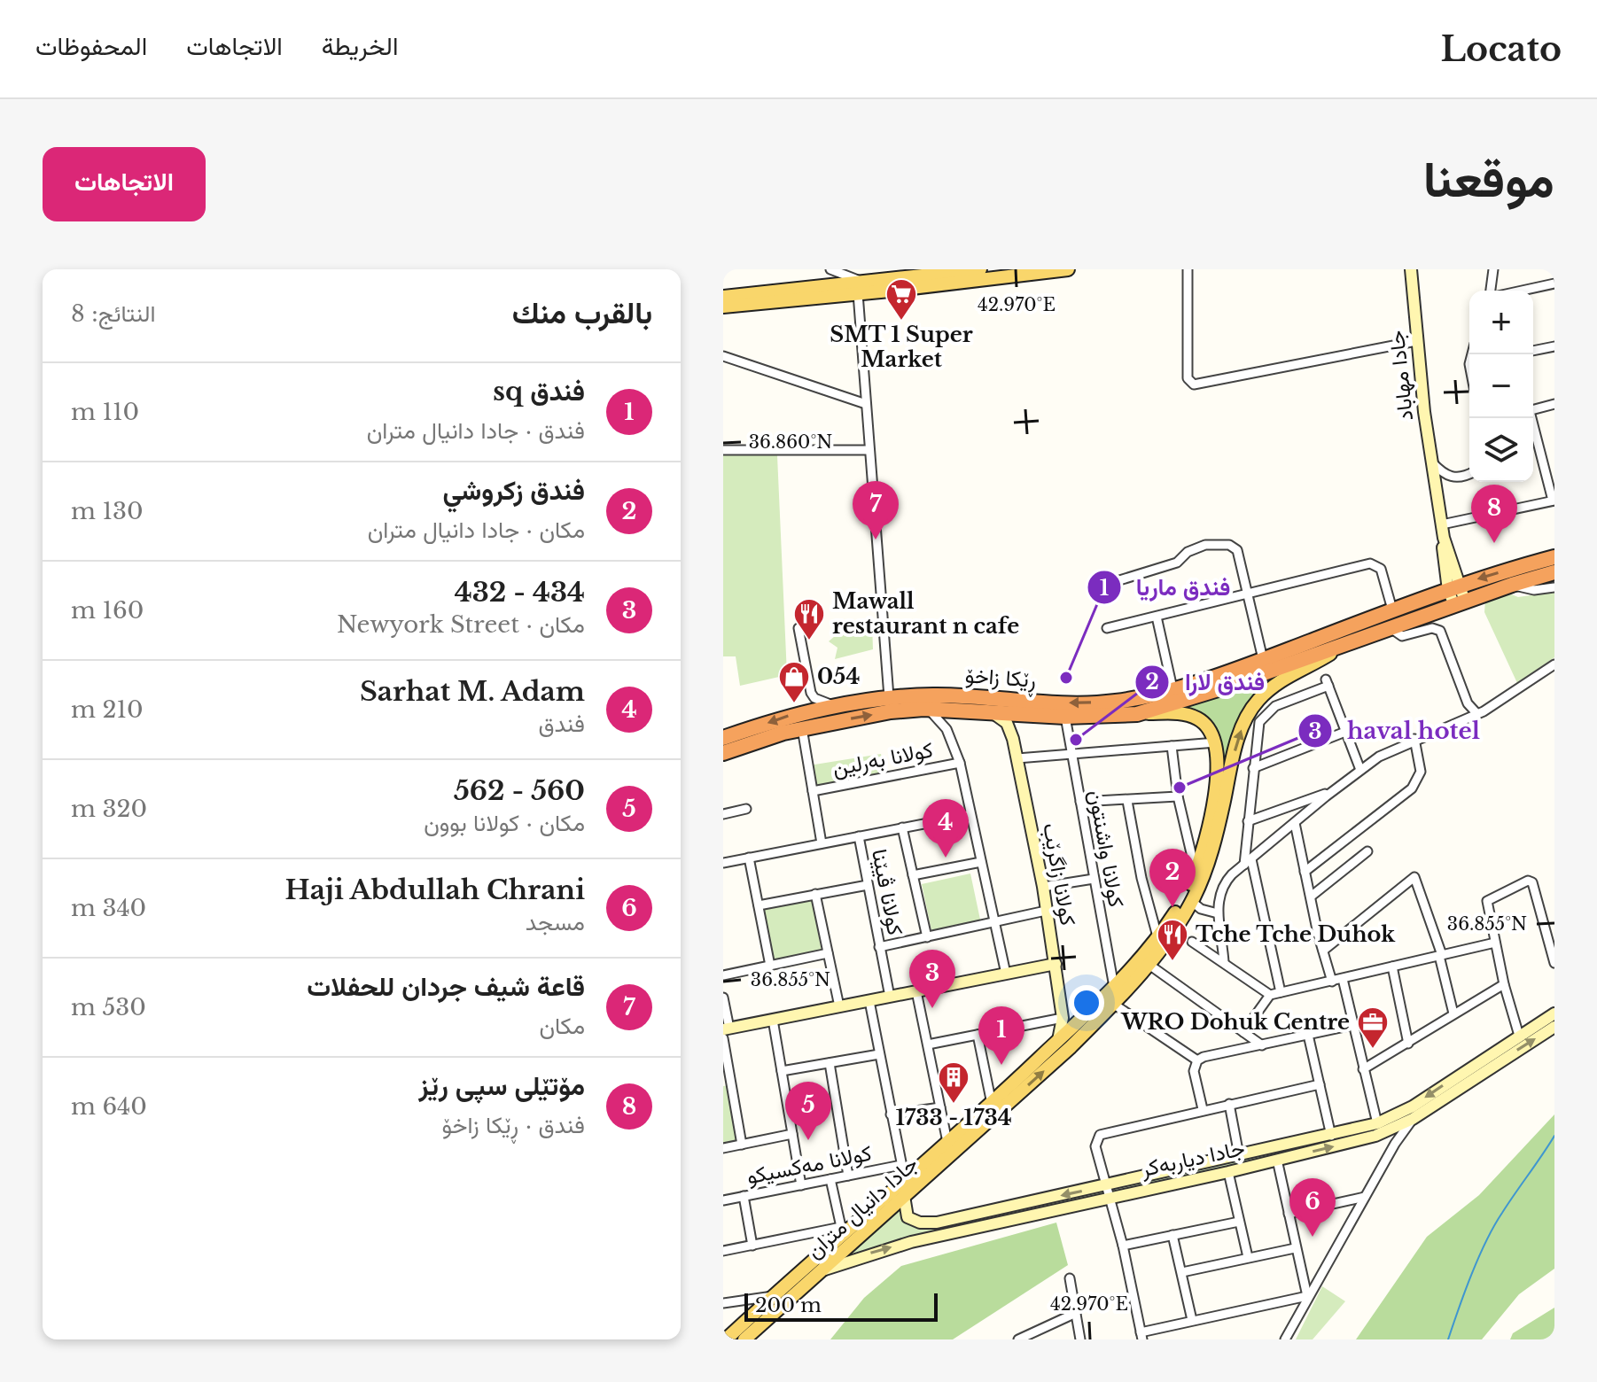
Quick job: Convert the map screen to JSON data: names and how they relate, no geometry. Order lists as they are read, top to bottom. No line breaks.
{"streets":{"highway":["ڕێکا زاخۆ"],"main road":["جادا مهاباد","كولانا زاگرێب","جادا دیاربه‌كر","جادا دانيال متران"],"street":["كولانا بەرلین","كولانا واشنتون","كولانا ڤیێنا","كولانا مەکسیکو"]},"crossings":[["جادا مهاباد","ڕێکا زاخۆ"],["ڕێکا زاخۆ","كولانا واشنتون"],["ڕێکا زاخۆ","كولانا زاگرێب"],["ڕێکا زاخۆ","جادا دانيال متران"],["كولانا واشنتون","جادا دانيال متران"],["جادا دیاربه‌كر","جادا دانيال متران"]],"places":{"supermarket":["SMT 1 Super Market"],"restaurant":["Mawall restaurant n cafe","Tche Tche Duhok"],"other":["فندق ماريا","فندق لارا","haval hotel"],"shop":["054"],"office":["WRO Dohuk Centre"],"building":["1733 - 1734"]},"scale_bar":"200 m","page":{"header":"Locato","nav":["الخريطة","الاتجاهات","المحفوظات"],"title":"موقعنا","buttons":"الاتجاهات","heading":["بالقرب منك","النتائج: 8"],"map_buttons":["+","−"],"list":[{"mark":"1","name":"فندق sq","note":"فندق · جادا دانيال متران","value":"110 m"},{"mark":"2","name":"فندق زكروشي","note":"مكان · جادا دانيال متران","value":"130 m"},{"mark":"3","name":"434 - 432","note":"مكان · Newyork Street","value":"160 m"},{"mark":"4","name":"Sarhat M. Adam","note":"فندق","value":"210 m"},{"mark":"5","name":"560 - 562","note":"مكان · كولانا بوون","value":"320 m"},{"mark":"6","name":"Haji Abdullah Chrani","note":"مسجد","value":"340 m"},{"mark":"7","name":"قاعة شيف جردان للحفلات","note":"مكان","value":"530 m"},{"mark":"8","name":"مۆتێلی سپی رێز","note":"فندق · ڕێکا زاخۆ","value":"640 m"}],"pins":["7","8","4","2","3","1","5","6"],"scale":"200 m"},"coordinates":["42.970°E","36.860°N","36.855°N"]}
